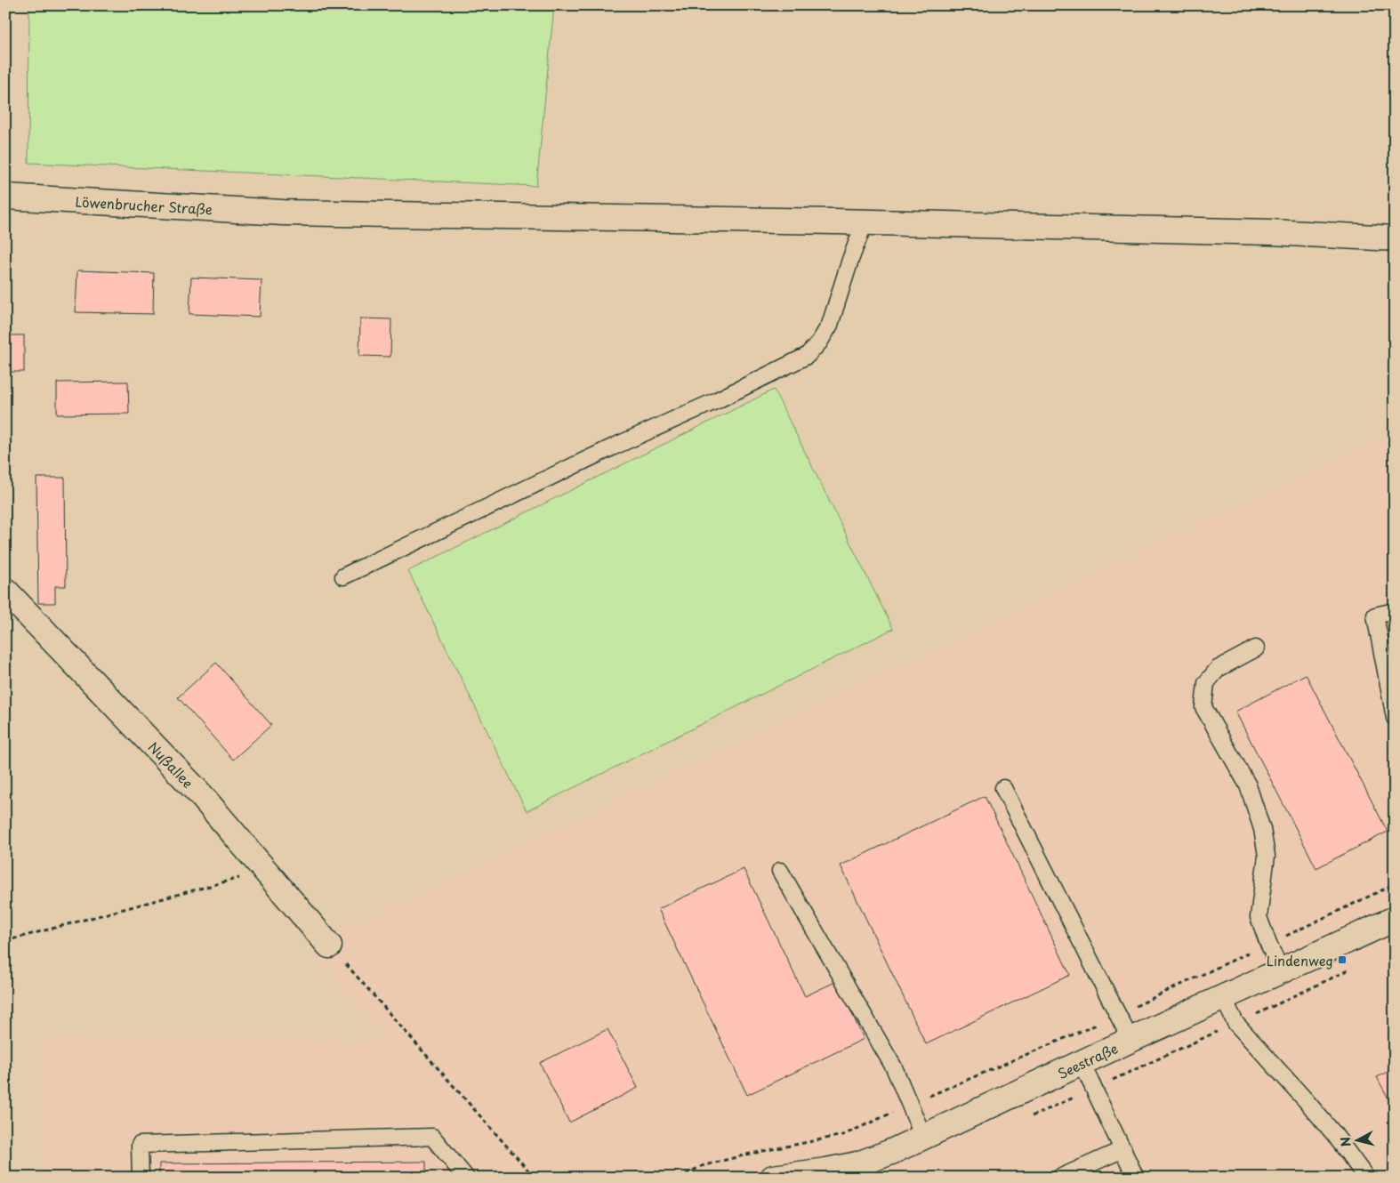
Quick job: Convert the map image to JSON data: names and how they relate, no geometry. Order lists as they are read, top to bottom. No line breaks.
{"streets":{"street":["Löwenbrucher Straße","Nußallee","Seestraße"]},"places":{"transit":["Lindenweg"]},"north":"left"}
